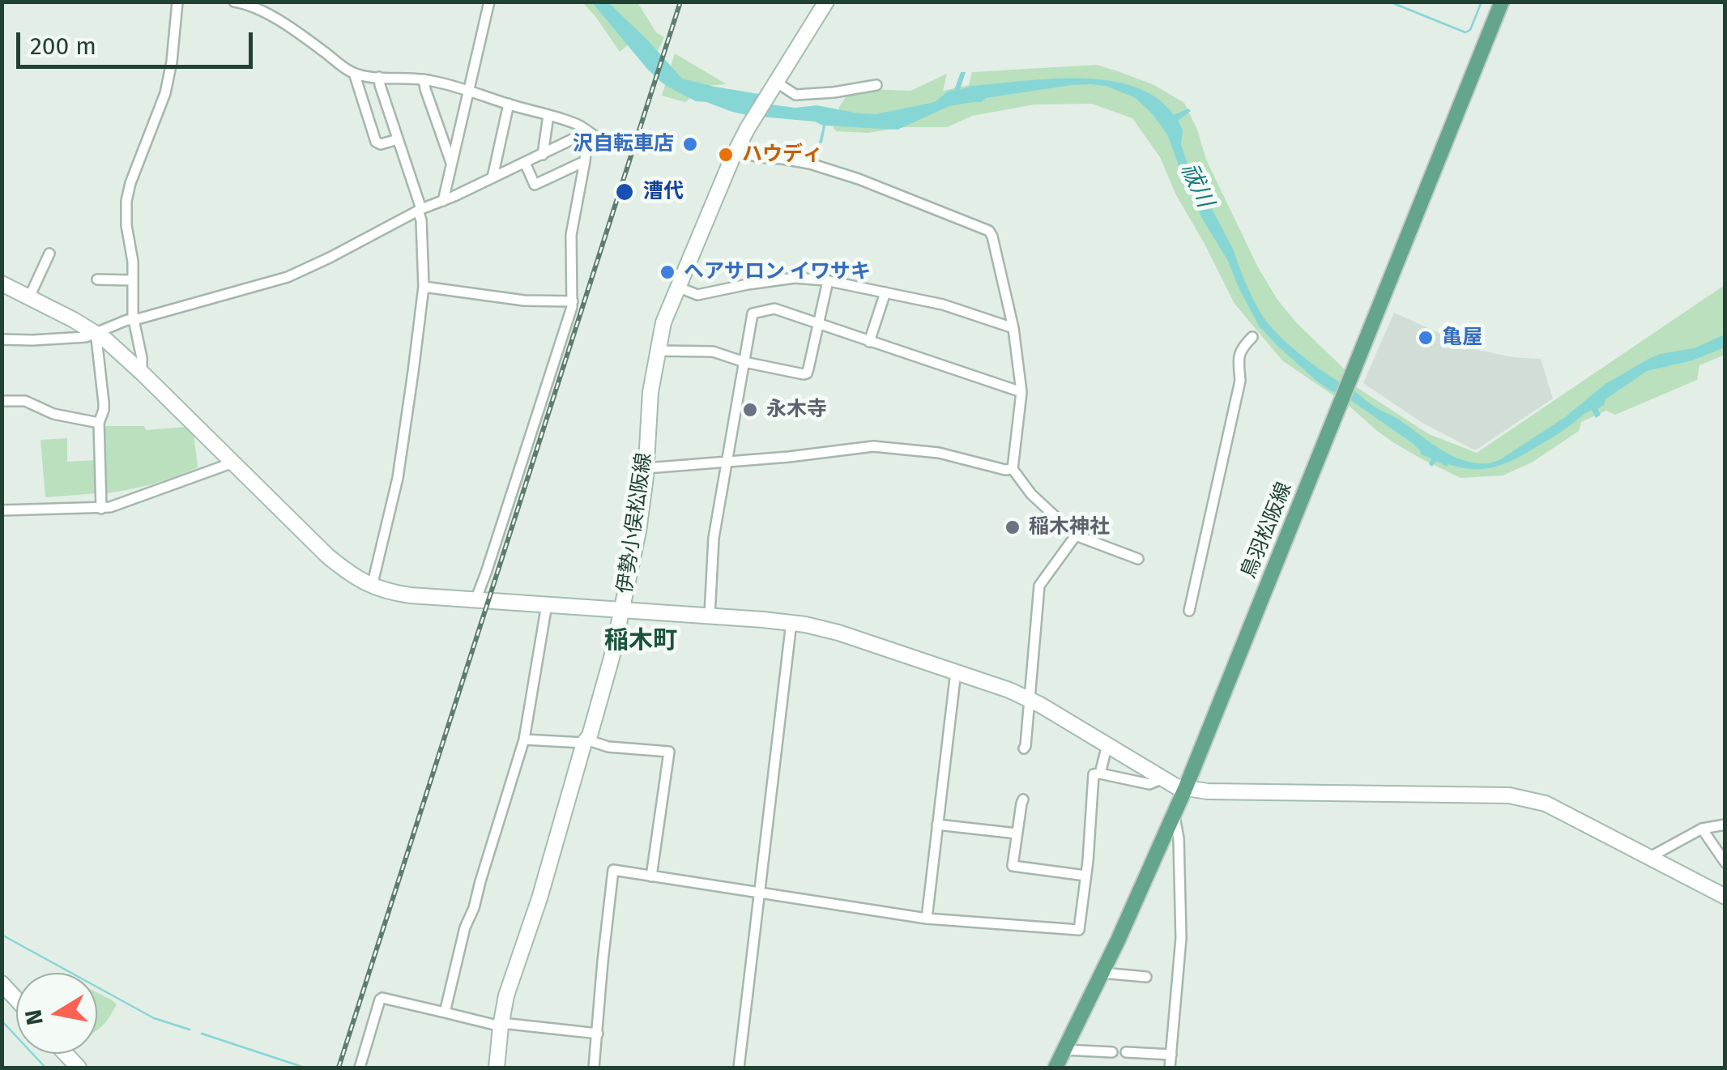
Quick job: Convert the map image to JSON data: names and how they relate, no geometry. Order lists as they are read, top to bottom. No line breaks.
{"streets":{"main road":["鳥羽松阪線"],"street":["伊勢小俣松阪線"]},"districts":["稲木町"],"water":["祓川"],"places":["沢自転車店","ハウディ","漕代","ヘアサロン イワサキ","亀屋","永木寺","稲木神社"],"scale_bar":"200 m","north":"left"}
